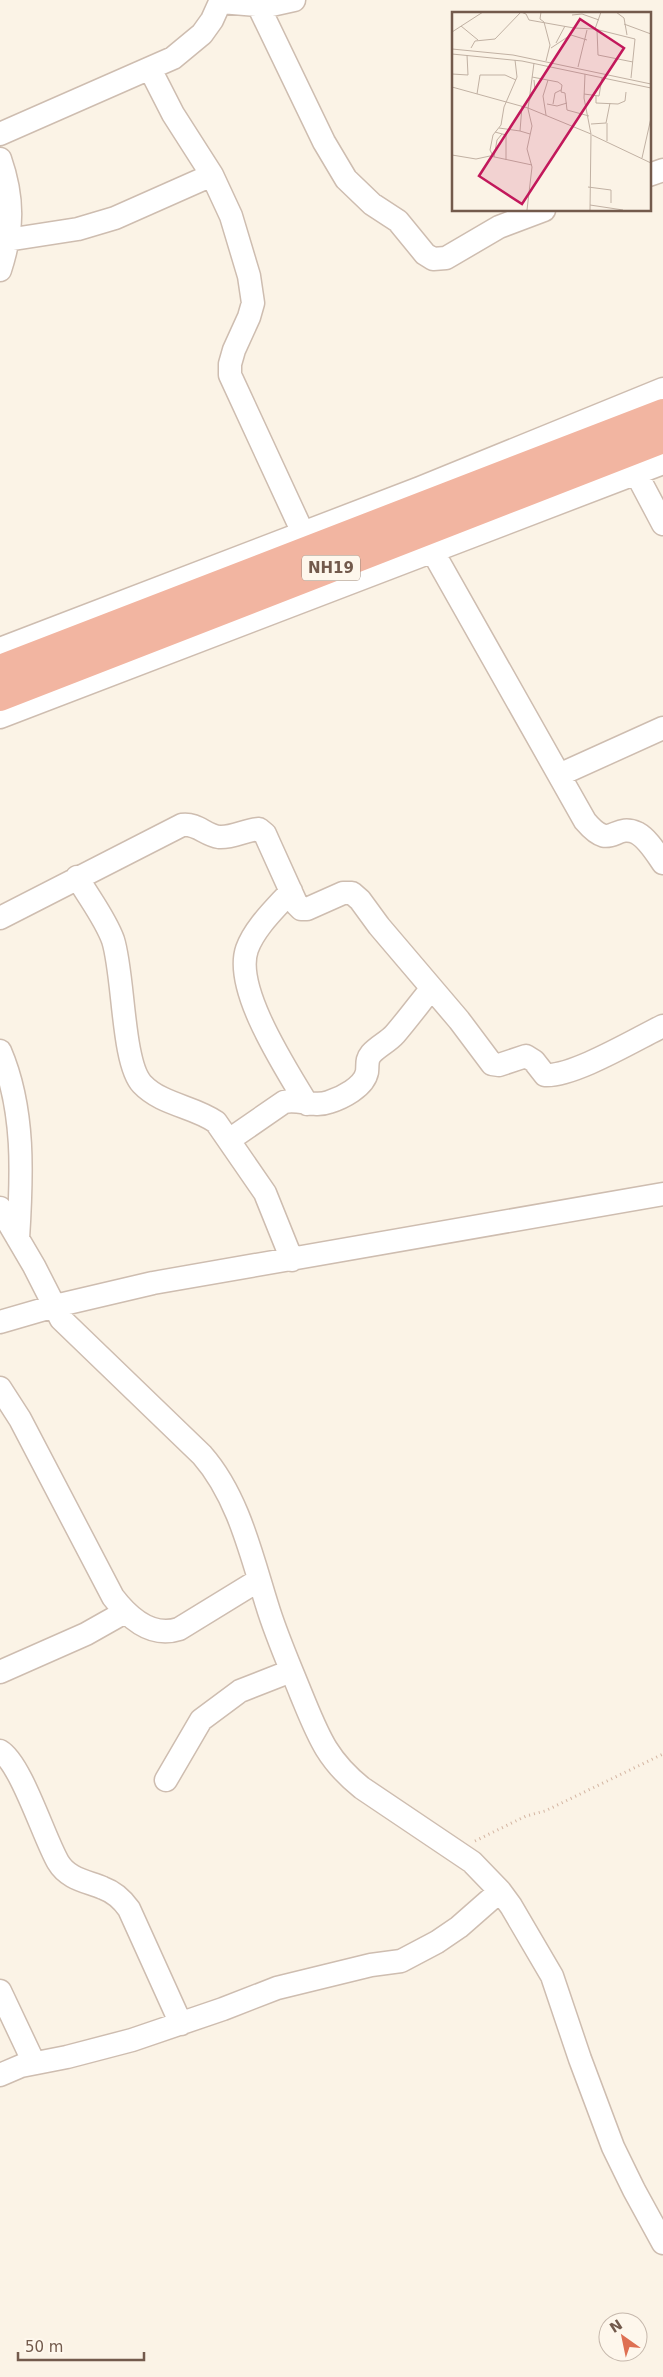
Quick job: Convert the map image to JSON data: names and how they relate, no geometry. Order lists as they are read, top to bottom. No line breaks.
{"streets":{"highway":["NH19"]},"scale_bar":"50 m","north":"top left"}
